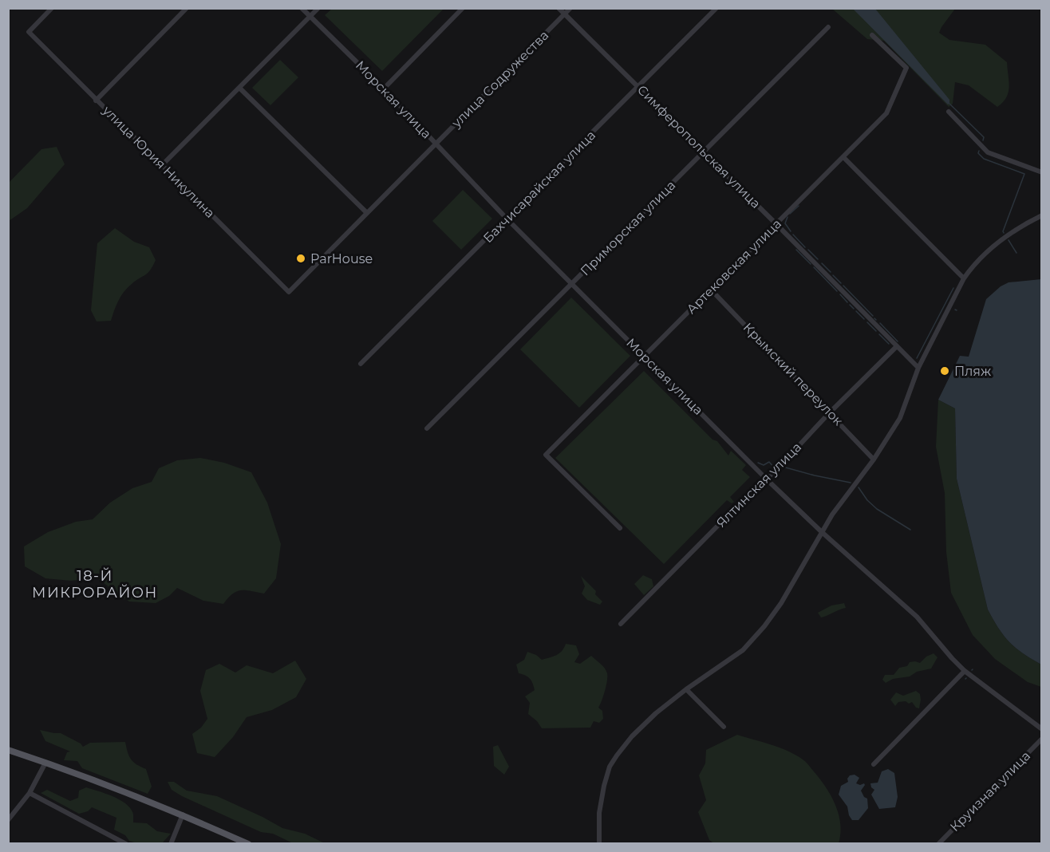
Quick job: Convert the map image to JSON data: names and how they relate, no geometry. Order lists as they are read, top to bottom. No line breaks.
{"streets":{"street":["улица Содружества","Морская улица","Симферопольская улица","улица Юрия Никулина","Бахчисарайская улица","Приморская улица","Артековская улица","Крымский переулок","Ялтинская улица","Круизная улица"]},"crossings":[["улица Содружества","Морская улица"],["улица Содружества","Симферопольская улица"],["улица Содружества","улица Юрия Никулина"],["Морская улица","Бахчисарайская улица"],["Морская улица","Приморская улица"],["Морская улица","Артековская улица"],["Морская улица","Ялтинская улица"],["Симферопольская улица","Бахчисарайская улица"],["Симферопольская улица","Приморская улица"],["Симферопольская улица","Артековская улица"],["Симферопольская улица","Ялтинская улица"],["Артековская улица","Крымский переулок"],["Крымский переулок","Ялтинская улица"]],"districts":["18-Й МИКРОРАЙОН"],"places":["ParHouse","Пляж"]}
